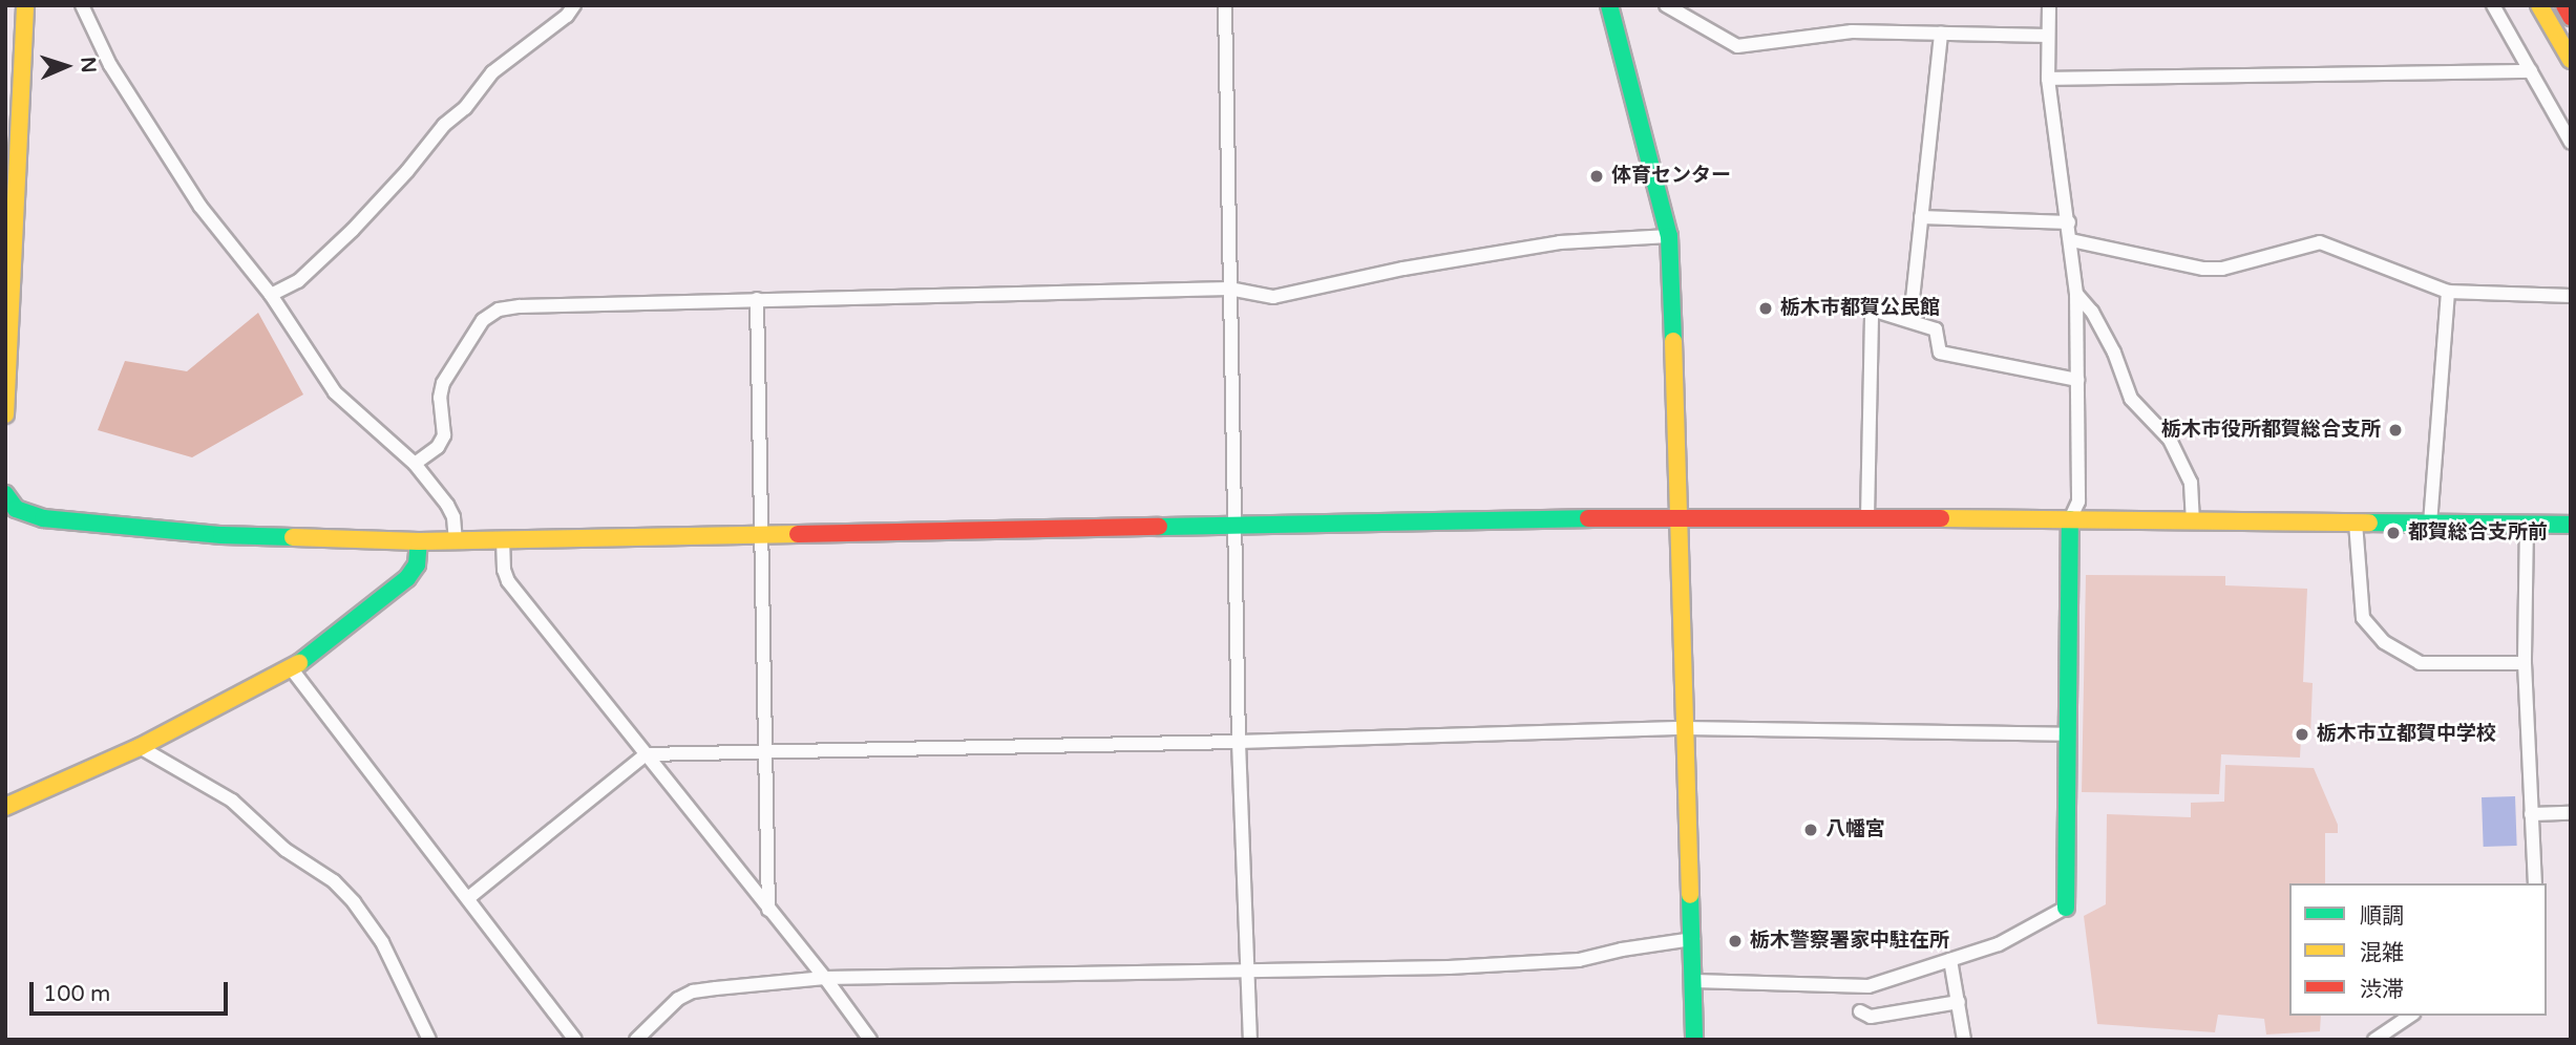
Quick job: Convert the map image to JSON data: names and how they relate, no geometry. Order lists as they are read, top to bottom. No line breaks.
{"places":["体育センター","栃木市都賀公民館","栃木市役所都賀総合支所","都賀総合支所前","栃木市立都賀中学校","八幡宮","栃木警察署家中駐在所"],"legend":["順調","混雑","渋滞"],"scale_bar":"100 m","north":"right"}
